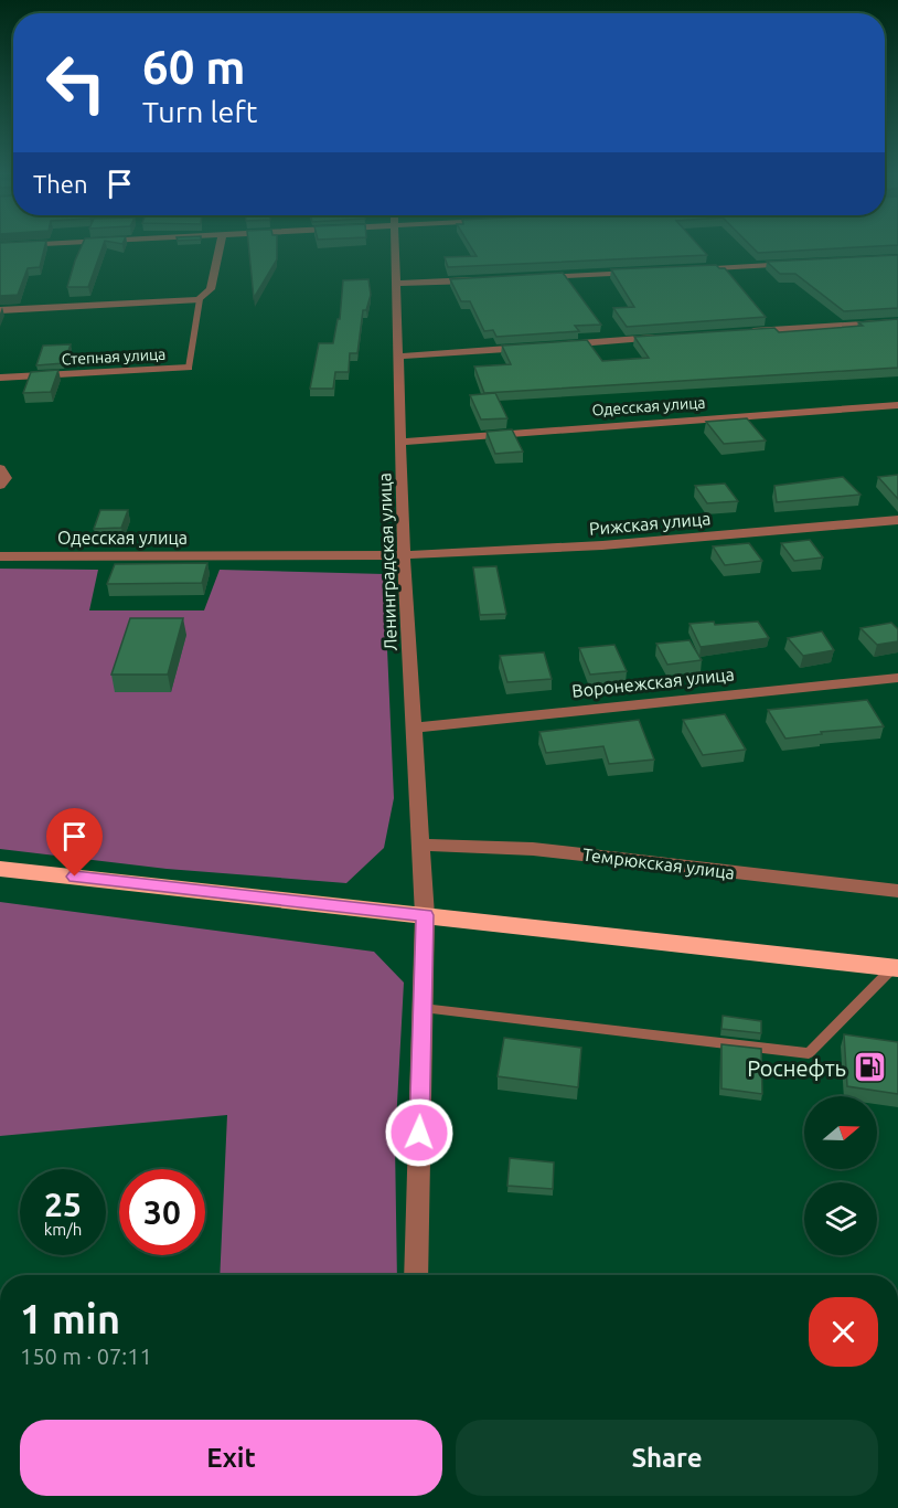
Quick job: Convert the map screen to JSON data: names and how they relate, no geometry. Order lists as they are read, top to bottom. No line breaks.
{"streets":{"street":["Степная улица","Одесская улица","Рижская улица","Ленинградская улица","Воронежская улица","Темрюкская улица"]},"crossings":[["Одесская улица","Рижская улица"],["Одесская улица","Ленинградская улица"],["Рижская улица","Ленинградская улица"],["Ленинградская улица","Воронежская улица"],["Ленинградская улица","Темрюкская улица"]],"places":{"fuel station":["Роснефть"]},"north":"right","page":{"turn":["60 m","Turn left"],"then":"Then","speed":"25 km/h","limit":"30","heading":["1 min","150 m · 07:11"],"buttons":["Exit","Share"]}}
